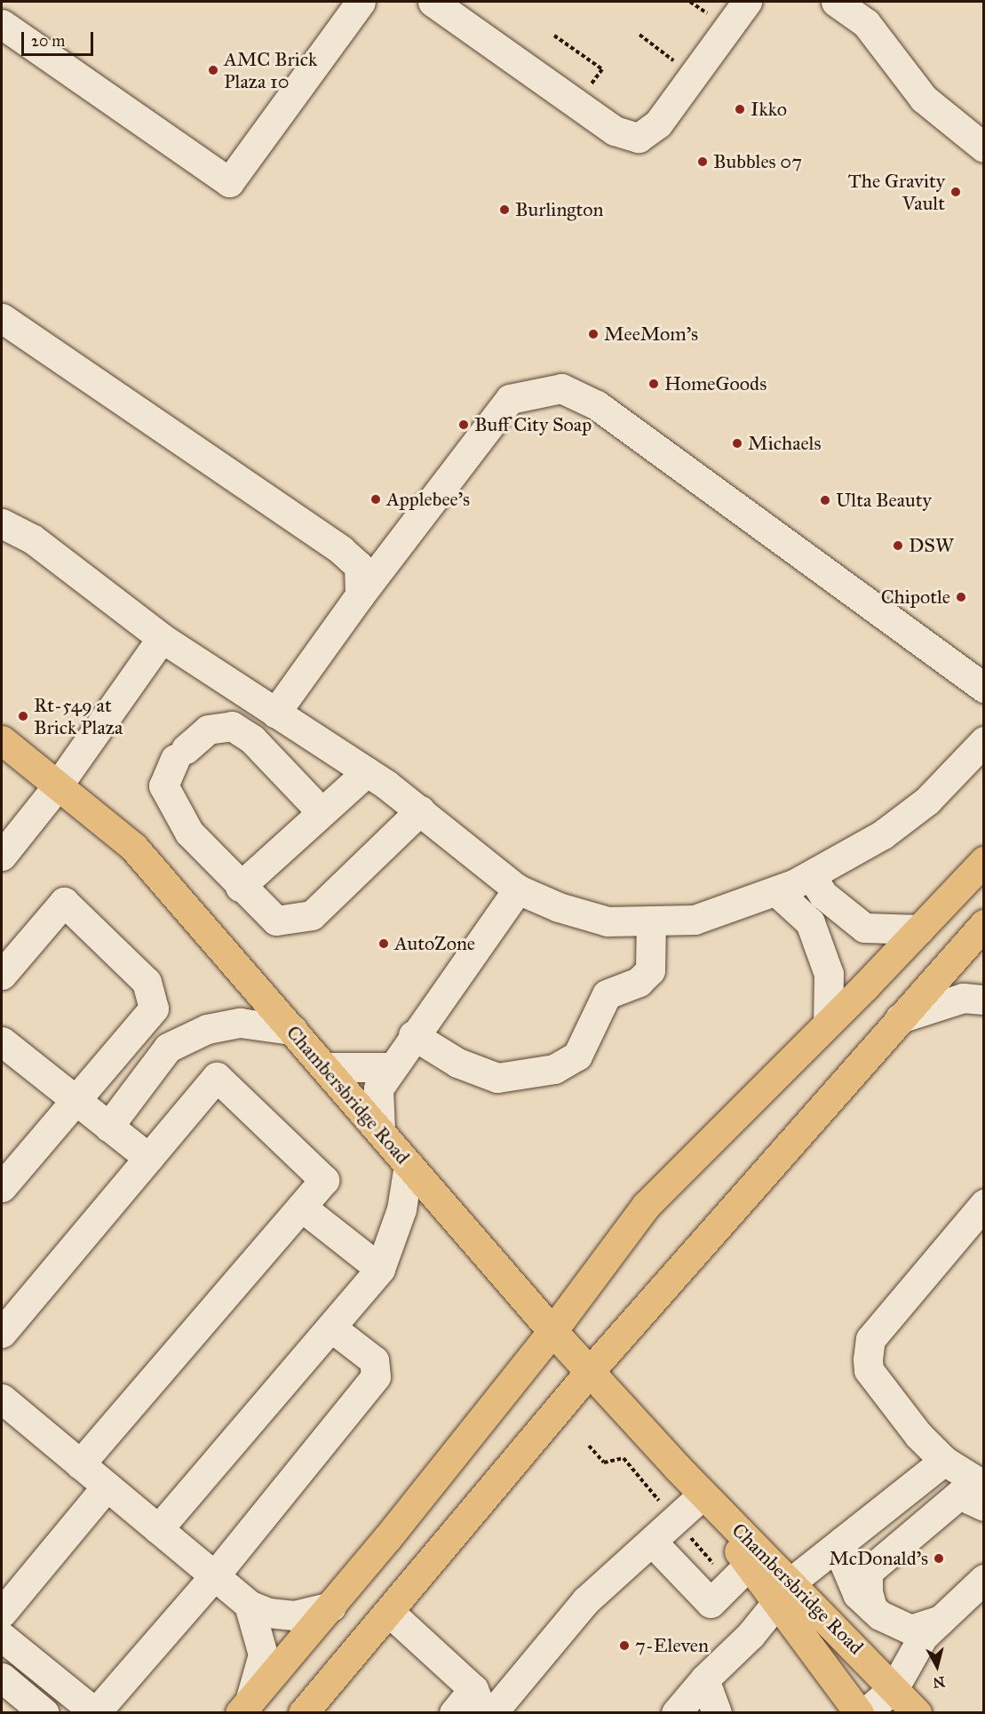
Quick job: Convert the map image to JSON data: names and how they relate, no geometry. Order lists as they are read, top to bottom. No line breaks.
{"streets":{"main road":["Chambersbridge Road"]},"places":["AMC Brick Plaza 10","Ikko","Bubbles 07","The Gravity Vault","Burlington","MeeMom's","HomeGoods","Buff City Soap","Michaels","Applebee's","Ulta Beauty","DSW","Chipotle","Rt-549 at Brick Plaza","AutoZone","McDonald's","7-Eleven"],"scale_bar":"20 m","north":"bottom"}
